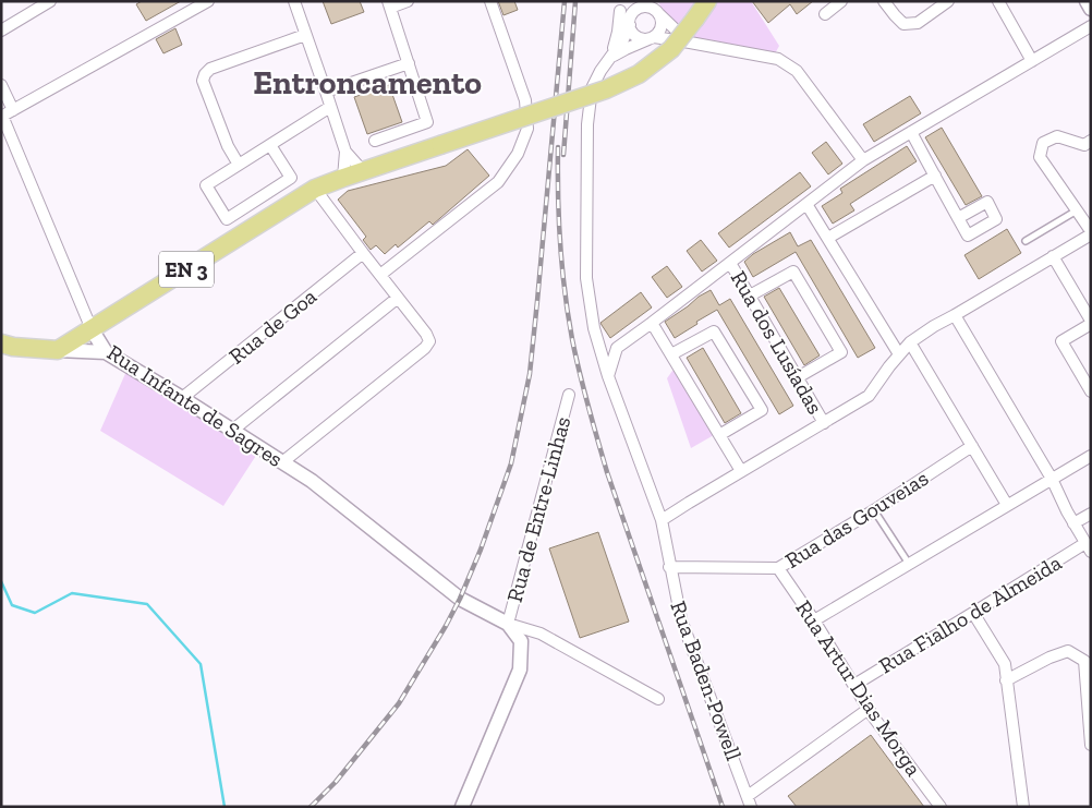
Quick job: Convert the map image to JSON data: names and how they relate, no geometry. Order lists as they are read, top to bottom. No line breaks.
{"streets":{"main road":["EN 3"],"street":["Rua de Goa","Rua dos Lusíadas","Rua Infante de Sagres","Rua de Entre-Linhas","Rua das Gouveias","Rua Fialho de Almeida","Rua Baden-Powell","Rua Artur Dias Morga"]},"crossings":[["EN 3","Rua Infante de Sagres"],["Rua de Goa","Rua Infante de Sagres"],["Rua Infante de Sagres","Rua de Entre-Linhas"],["Rua das Gouveias","Rua Baden-Powell"],["Rua das Gouveias","Rua Artur Dias Morga"],["Rua Fialho de Almeida","Rua Artur Dias Morga"]],"districts":["Entroncamento"]}
